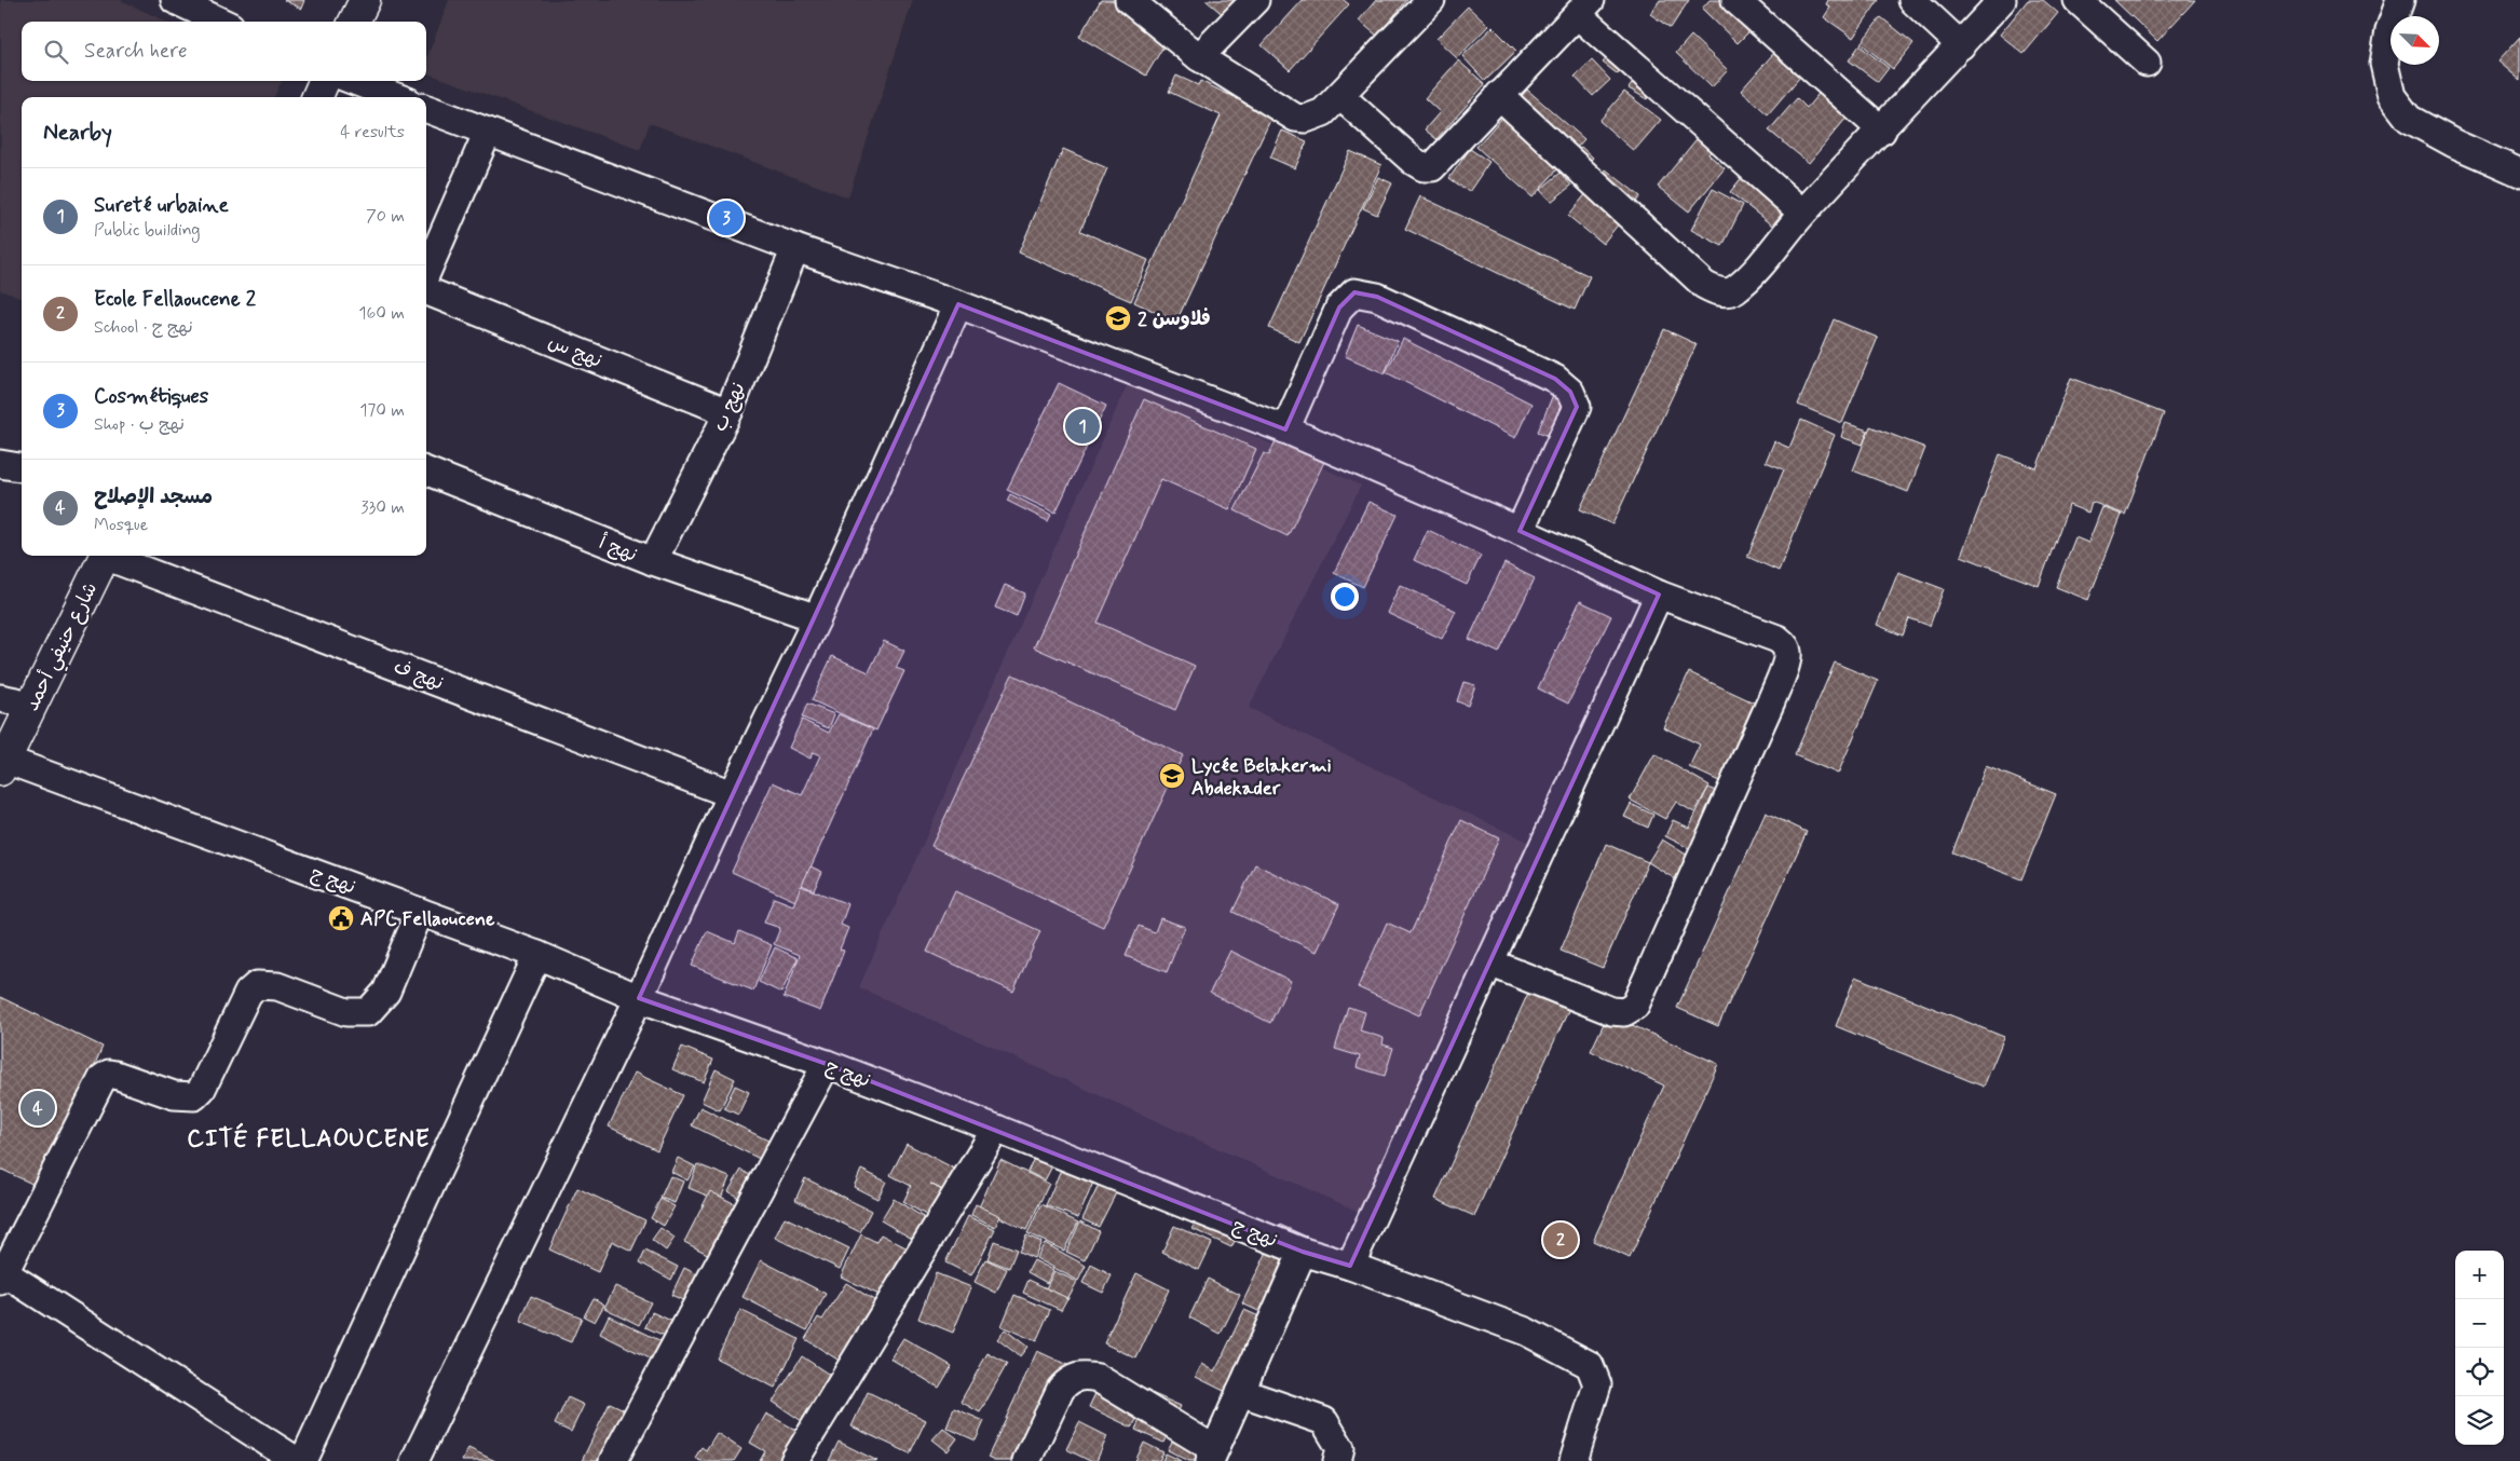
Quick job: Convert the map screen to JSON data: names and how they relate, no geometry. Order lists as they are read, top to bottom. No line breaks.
{"streets":{"street":["نهج س","نهج ب","نهج أ","شارع حنيفي أحمد","نهج ف","نهج ج"]},"crossings":[["نهج س","نهج ب"],["نهج ب","نهج أ"],["شارع حنيفي أحمد","نهج ج"]],"districts":["CITÉ FELLAOUCENE"],"places":{"school or university":["فلاوسن 2","Lycée Belakermi Abdekader"],"public building":["APC Fellaoucene"]},"north":"bottom right","page":{"search":"Search here","heading":["Nearby","4 results"],"list":[{"mark":"1","name":"Sureté urbaine","note":"Public building","value":"70 m"},{"mark":"2","name":"Ecole Fellaoucene 2","note":"School · نهج ج","value":"160 m"},{"mark":"3","name":"Cosmétiques","note":"Shop · نهج ب","value":"170 m"},{"mark":"4","name":"مسجد اﻹصلاح","note":"Mosque","value":"330 m"}],"pins":["3","1","4","2"],"map_buttons":["+","−"]}}
